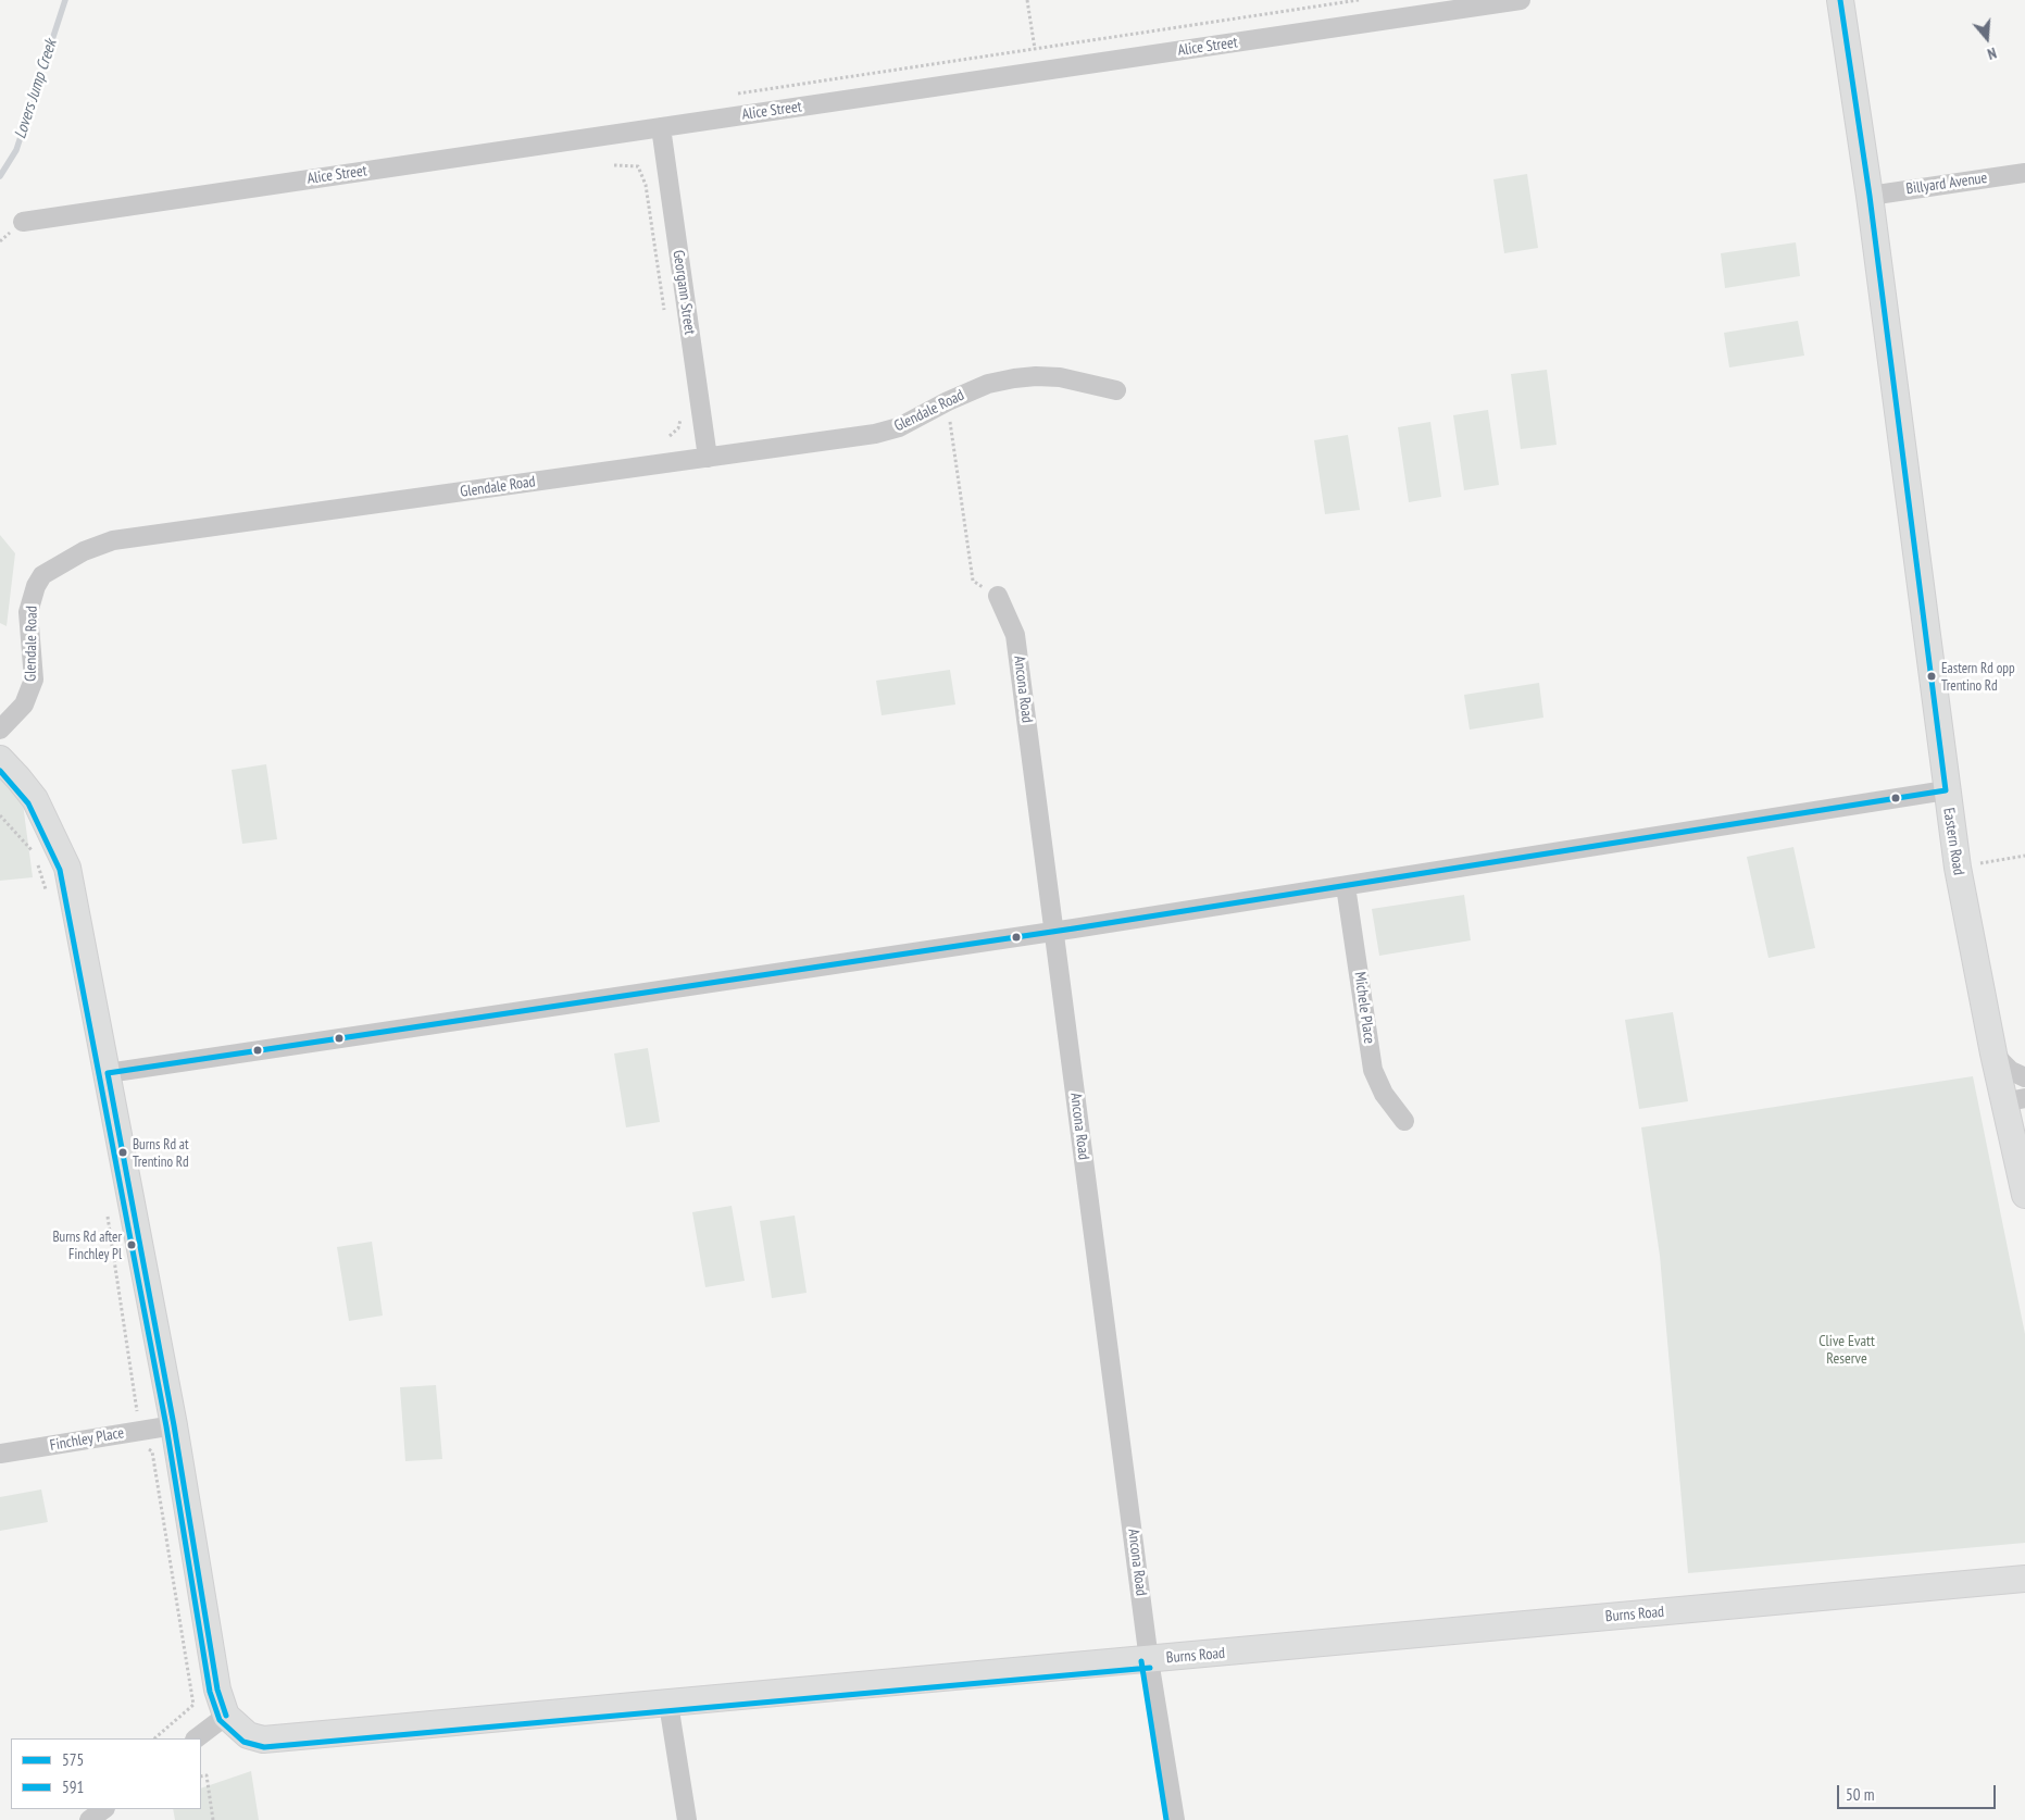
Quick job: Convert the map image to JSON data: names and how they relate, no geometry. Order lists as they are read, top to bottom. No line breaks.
{"streets":{"main road":["Eastern Road","Burns Road"],"street":["Alice Street","Billyard Avenue","Georgann Street","Glendale Road","Ancona Road","Michele Place","Finchley Place"]},"crossings":[["Alice Street","Georgann Street"],["Billyard Avenue","Eastern Road"],["Georgann Street","Glendale Road"],["Ancona Road","Burns Road"],["Finchley Place","Burns Road"]],"water":["Lovers Jump Creek"],"parks":["Clive Evatt Reserve"],"places":["Eastern Rd opp Trentino Rd","Burns Rd at Trentino Rd","Burns Rd after Finchley Pl"],"lines":["transit line 575","transit line 591"],"legend":["575","591"],"scale_bar":"50 m","north":"bottom"}
